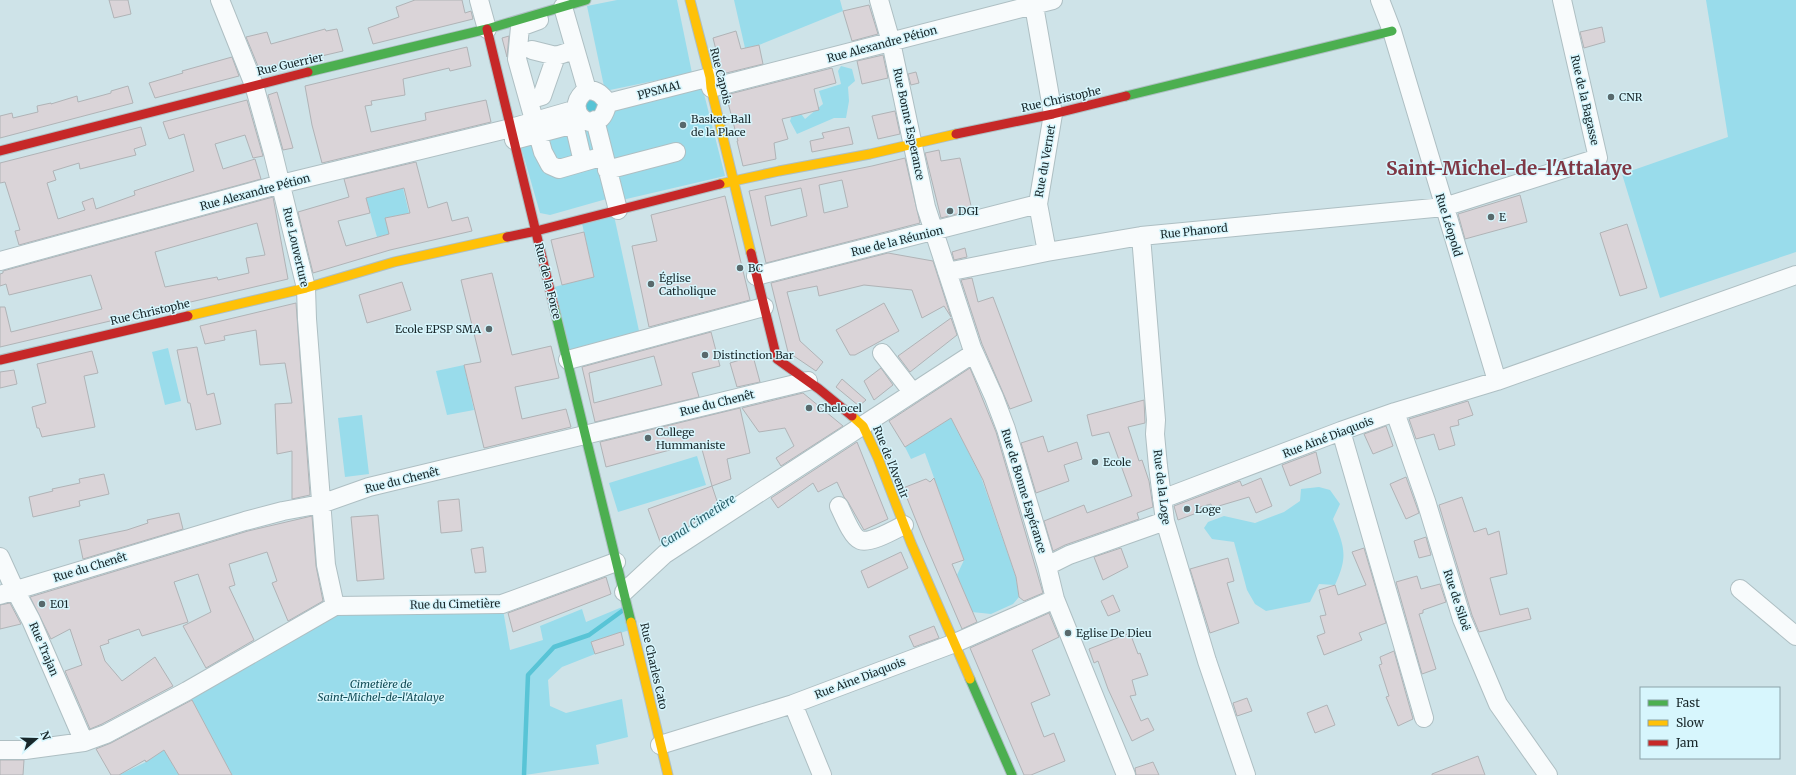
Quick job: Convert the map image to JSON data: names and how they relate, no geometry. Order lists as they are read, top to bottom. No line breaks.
{"streets":{"street":["Rue Alexandre Pétion","Rue Guerrier","Rue Capois","PPSMA1","Rue Christophe","Rue de la Bagasse","Rue Bonne Esperance","Rue du Vernet","Rue Léopold","Rue Phanord","Rue de la Réunion","Rue Louverture","Rue de la Force","Rue du Chenêt","Rue Ainé Diaquois","Rue de l'Avenir","Rue de la Loge","Rue de Bonne Espérance","Rue de Siloë","Rue du Cimetière","Rue Trajan","Rue Charles Cato","Rue Aine Diaquois"]},"crossings":[["Rue Alexandre Pétion","Rue Capois"],["Rue Alexandre Pétion","PPSMA1"],["Rue Alexandre Pétion","Rue Bonne Esperance"],["Rue Alexandre Pétion","Rue du Vernet"],["Rue Alexandre Pétion","Rue Louverture"],["Rue Alexandre Pétion","Rue de la Force"],["Rue Guerrier","Rue Louverture"],["Rue Guerrier","Rue de la Force"],["Rue Capois","PPSMA1"],["Rue Capois","Rue Christophe"],["Rue Capois","Rue de l'Avenir"],["Rue Christophe","Rue Bonne Esperance"],["Rue Christophe","Rue du Vernet"],["Rue Christophe","Rue Léopold"],["Rue Christophe","Rue Louverture"],["Rue Christophe","Rue de la Force"],["Rue Christophe","Rue de l'Avenir"],["Rue de la Bagasse","Rue Léopold"],["Rue de la Bagasse","Rue Phanord"],["Rue Bonne Esperance","Rue de Bonne Espérance"],["Rue du Vernet","Rue Phanord"],["Rue du Vernet","Rue de la Réunion"],["Rue Léopold","Rue Phanord"],["Rue Léopold","Rue Ainé Diaquois"],["Rue Phanord","Rue de la Loge"],["Rue Phanord","Rue de Bonne Espérance"],["Rue de la Réunion","Rue de l'Avenir"],["Rue de la Réunion","Rue de Bonne Espérance"],["Rue Louverture","Rue du Chenêt"],["Rue Louverture","Rue du Cimetière"],["Rue de la Force","Rue du Chenêt"],["Rue de la Force","Rue du Cimetière"],["Rue de la Force","Rue Charles Cato"],["Rue du Chenêt","Rue de l'Avenir"],["Rue du Chenêt","Rue Trajan"],["Rue Ainé Diaquois","Rue de la Loge"],["Rue Ainé Diaquois","Rue de Siloë"],["Rue de l'Avenir","Rue Aine Diaquois"],["Rue de Bonne Espérance","Rue Aine Diaquois"],["Rue du Cimetière","Rue Charles Cato"],["Rue Charles Cato","Rue Aine Diaquois"]],"districts":["Saint-Michel-de-l'Attalaye"],"water":["Canal Cimetière"],"parks":["Cimetière de Saint-Michel-de-l'Atalaye"],"places":["CNR","Basket-Ball de la Place","DGI","E","BC","Église Catholique","Ecole EPSP SMA","Distinction Bar","Chelocel","College Hummaniste","Ecole","Loge","E01","Eglise De Dieu"],"legend":["Fast","Slow","Jam"],"north":"right"}
